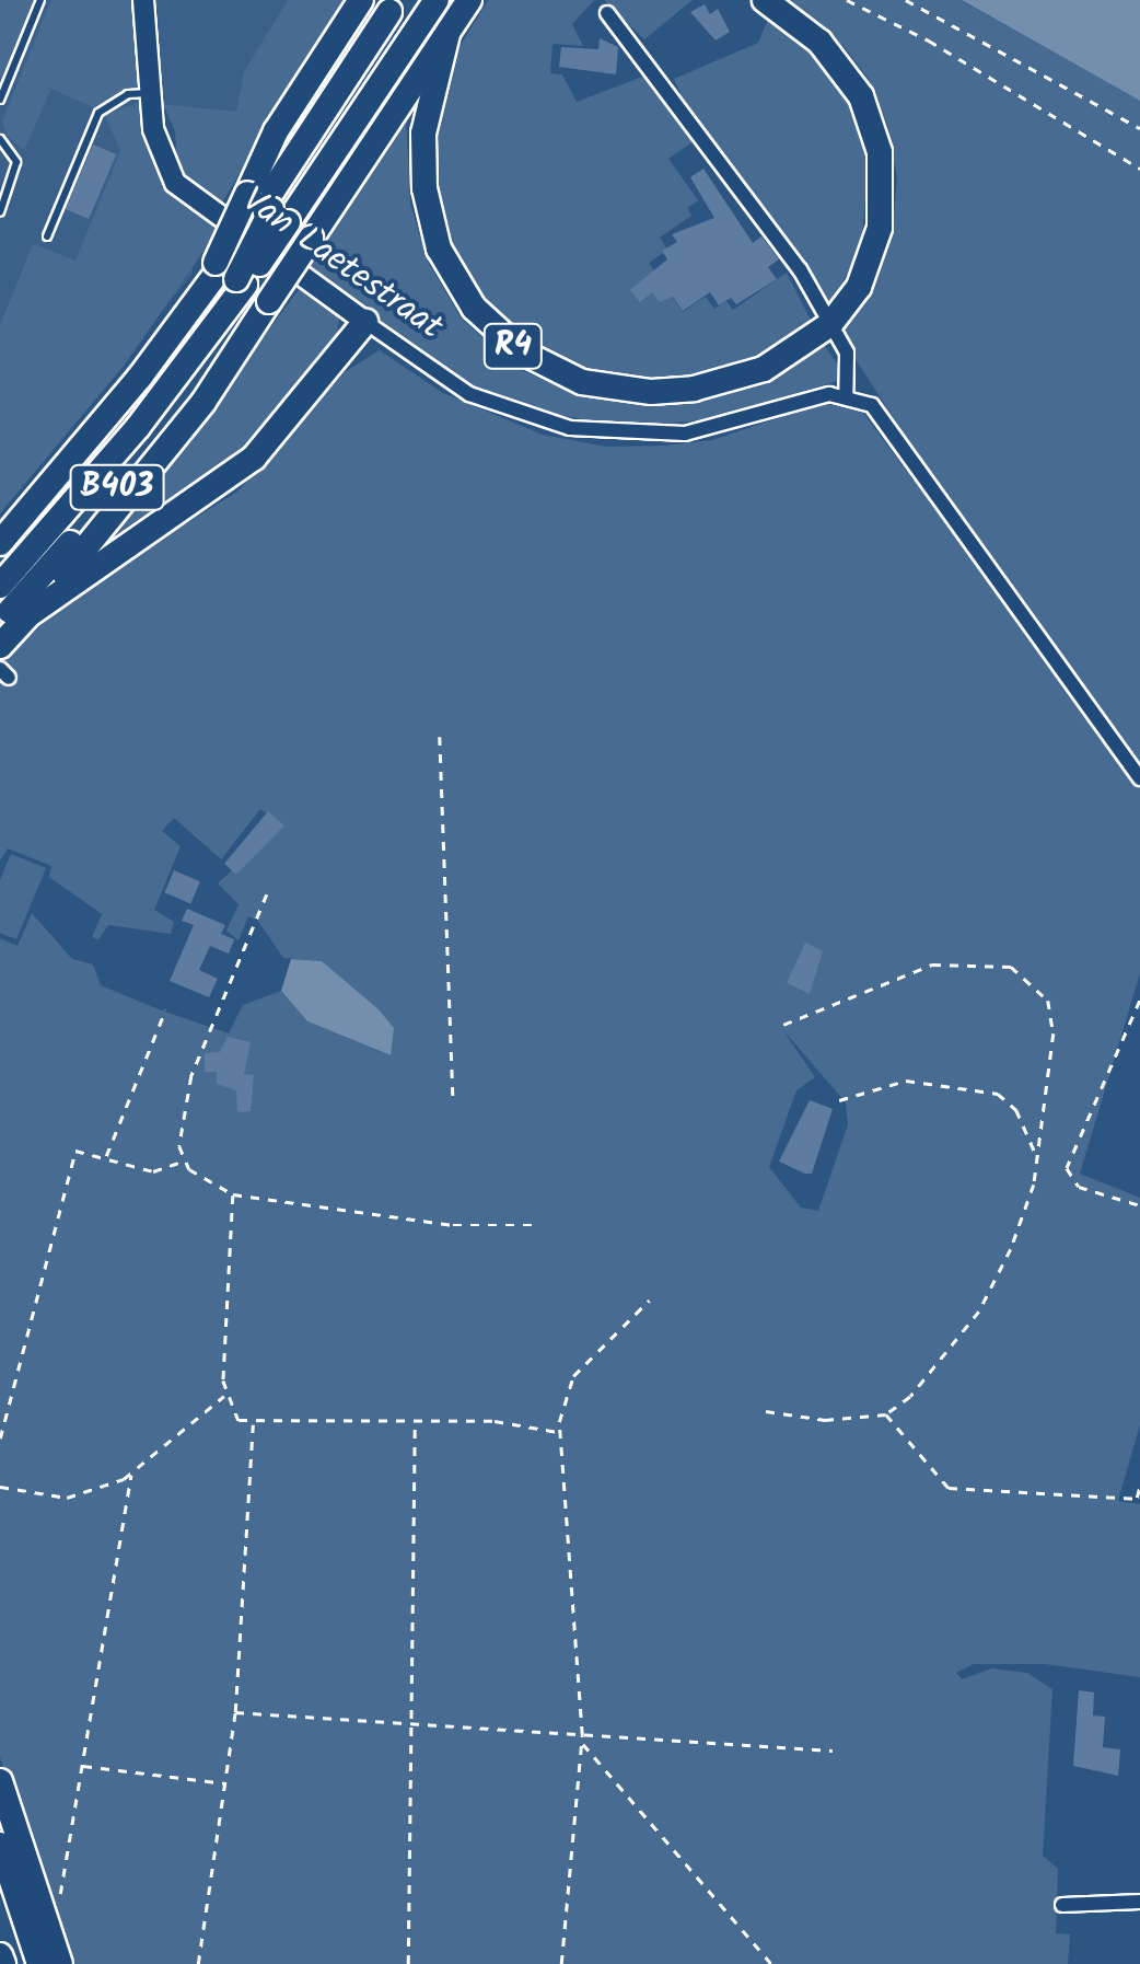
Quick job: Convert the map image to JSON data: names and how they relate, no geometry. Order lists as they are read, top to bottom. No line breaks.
{"streets":{"highway":["R4","B403"],"main road":["Van Laetestraat"]},"crossings":[["Van Laetestraat","B403"],["R4","B403"]]}
